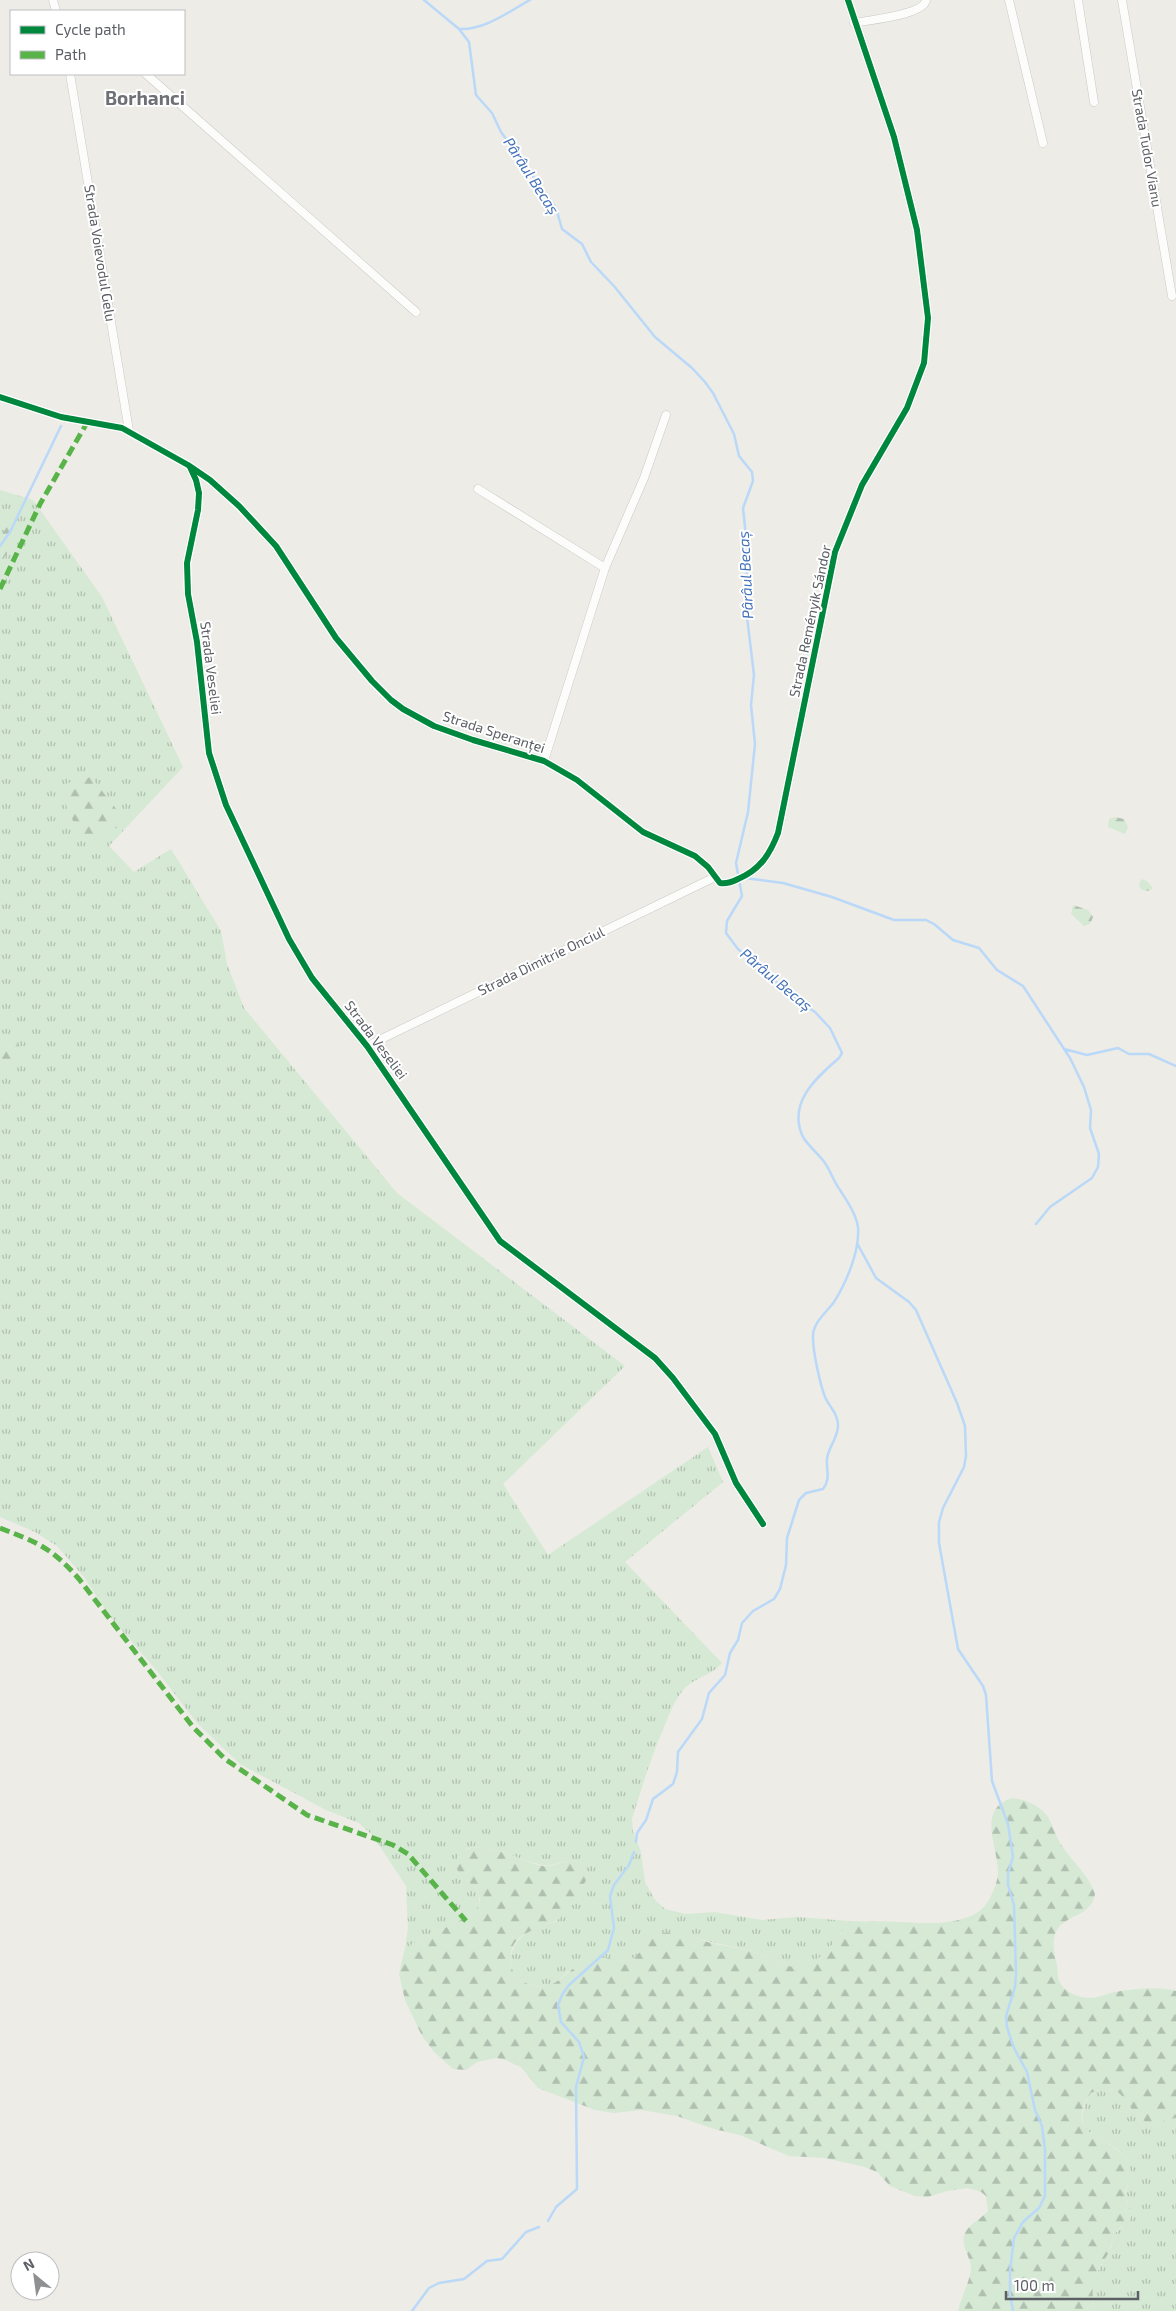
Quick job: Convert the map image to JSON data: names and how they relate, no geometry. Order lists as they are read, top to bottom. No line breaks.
{"streets":{"street":["Strada Tudor Vianu","Strada Voievodul Gelu","Strada Reményik Sándor","Strada Veseliei","Strada Speranței","Strada Dimitrie Onciul"]},"crossings":[["Strada Voievodul Gelu","Strada Speranței"],["Strada Reményik Sándor","Strada Speranței"],["Strada Reményik Sándor","Strada Dimitrie Onciul"],["Strada Veseliei","Strada Speranței"],["Strada Veseliei","Strada Dimitrie Onciul"],["Strada Speranței","Strada Dimitrie Onciul"]],"districts":["Borhanci"],"water":["Pârâul Becaș"],"legend":["Cycle path","Path"],"scale_bar":"100 m","north":"top left"}
